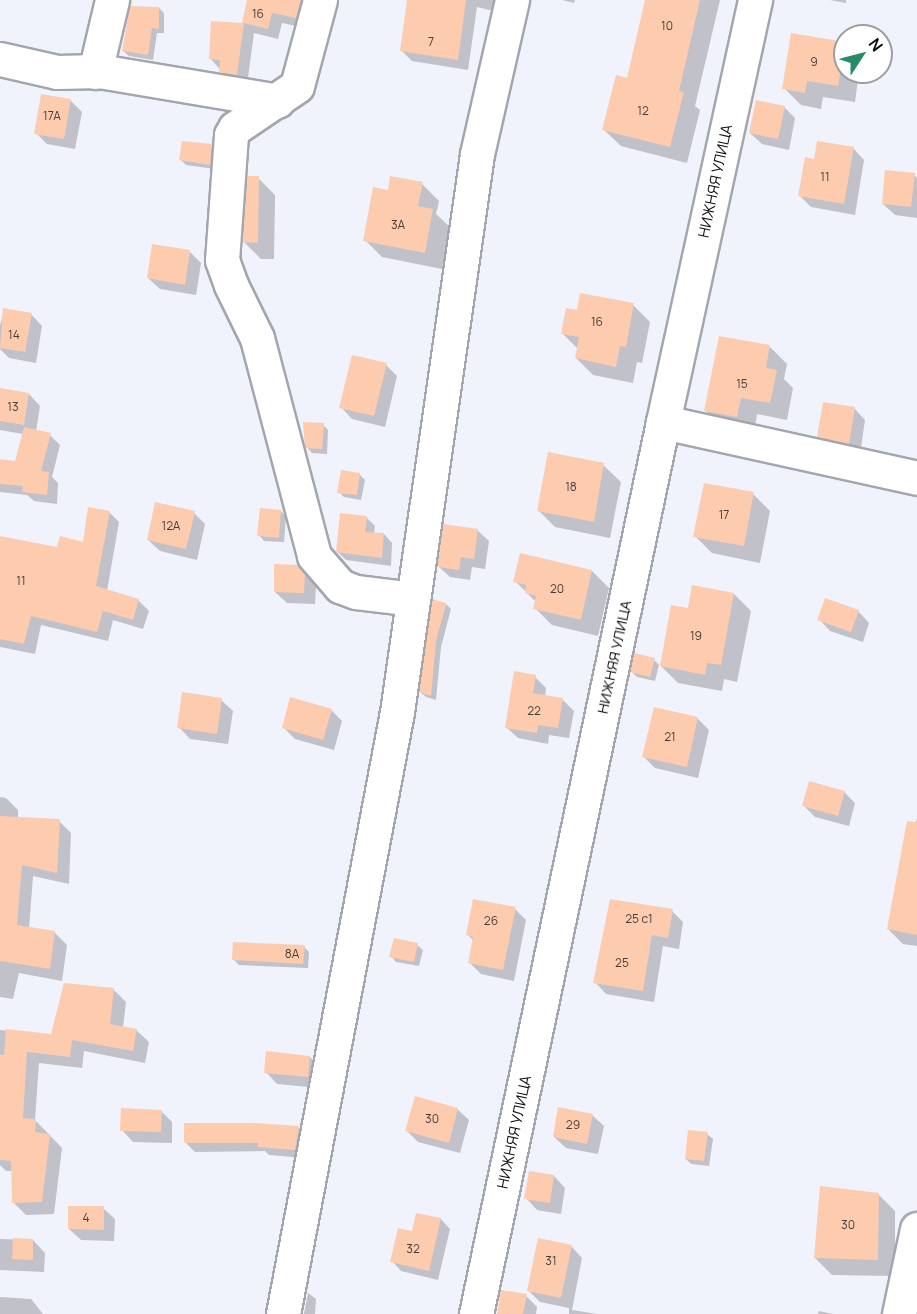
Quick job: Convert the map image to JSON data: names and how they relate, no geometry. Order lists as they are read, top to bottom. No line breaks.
{"streets":{"street":["НИЖНЯЯ УЛИЦА"]},"house_numbers":["16","10","7","9","12","17А","11","3А","16","14","15","13","18","17","12А","11","20","19","22","21","25 с1","26","8А","25","30","29","4","30","32","31"],"north":"top right"}
